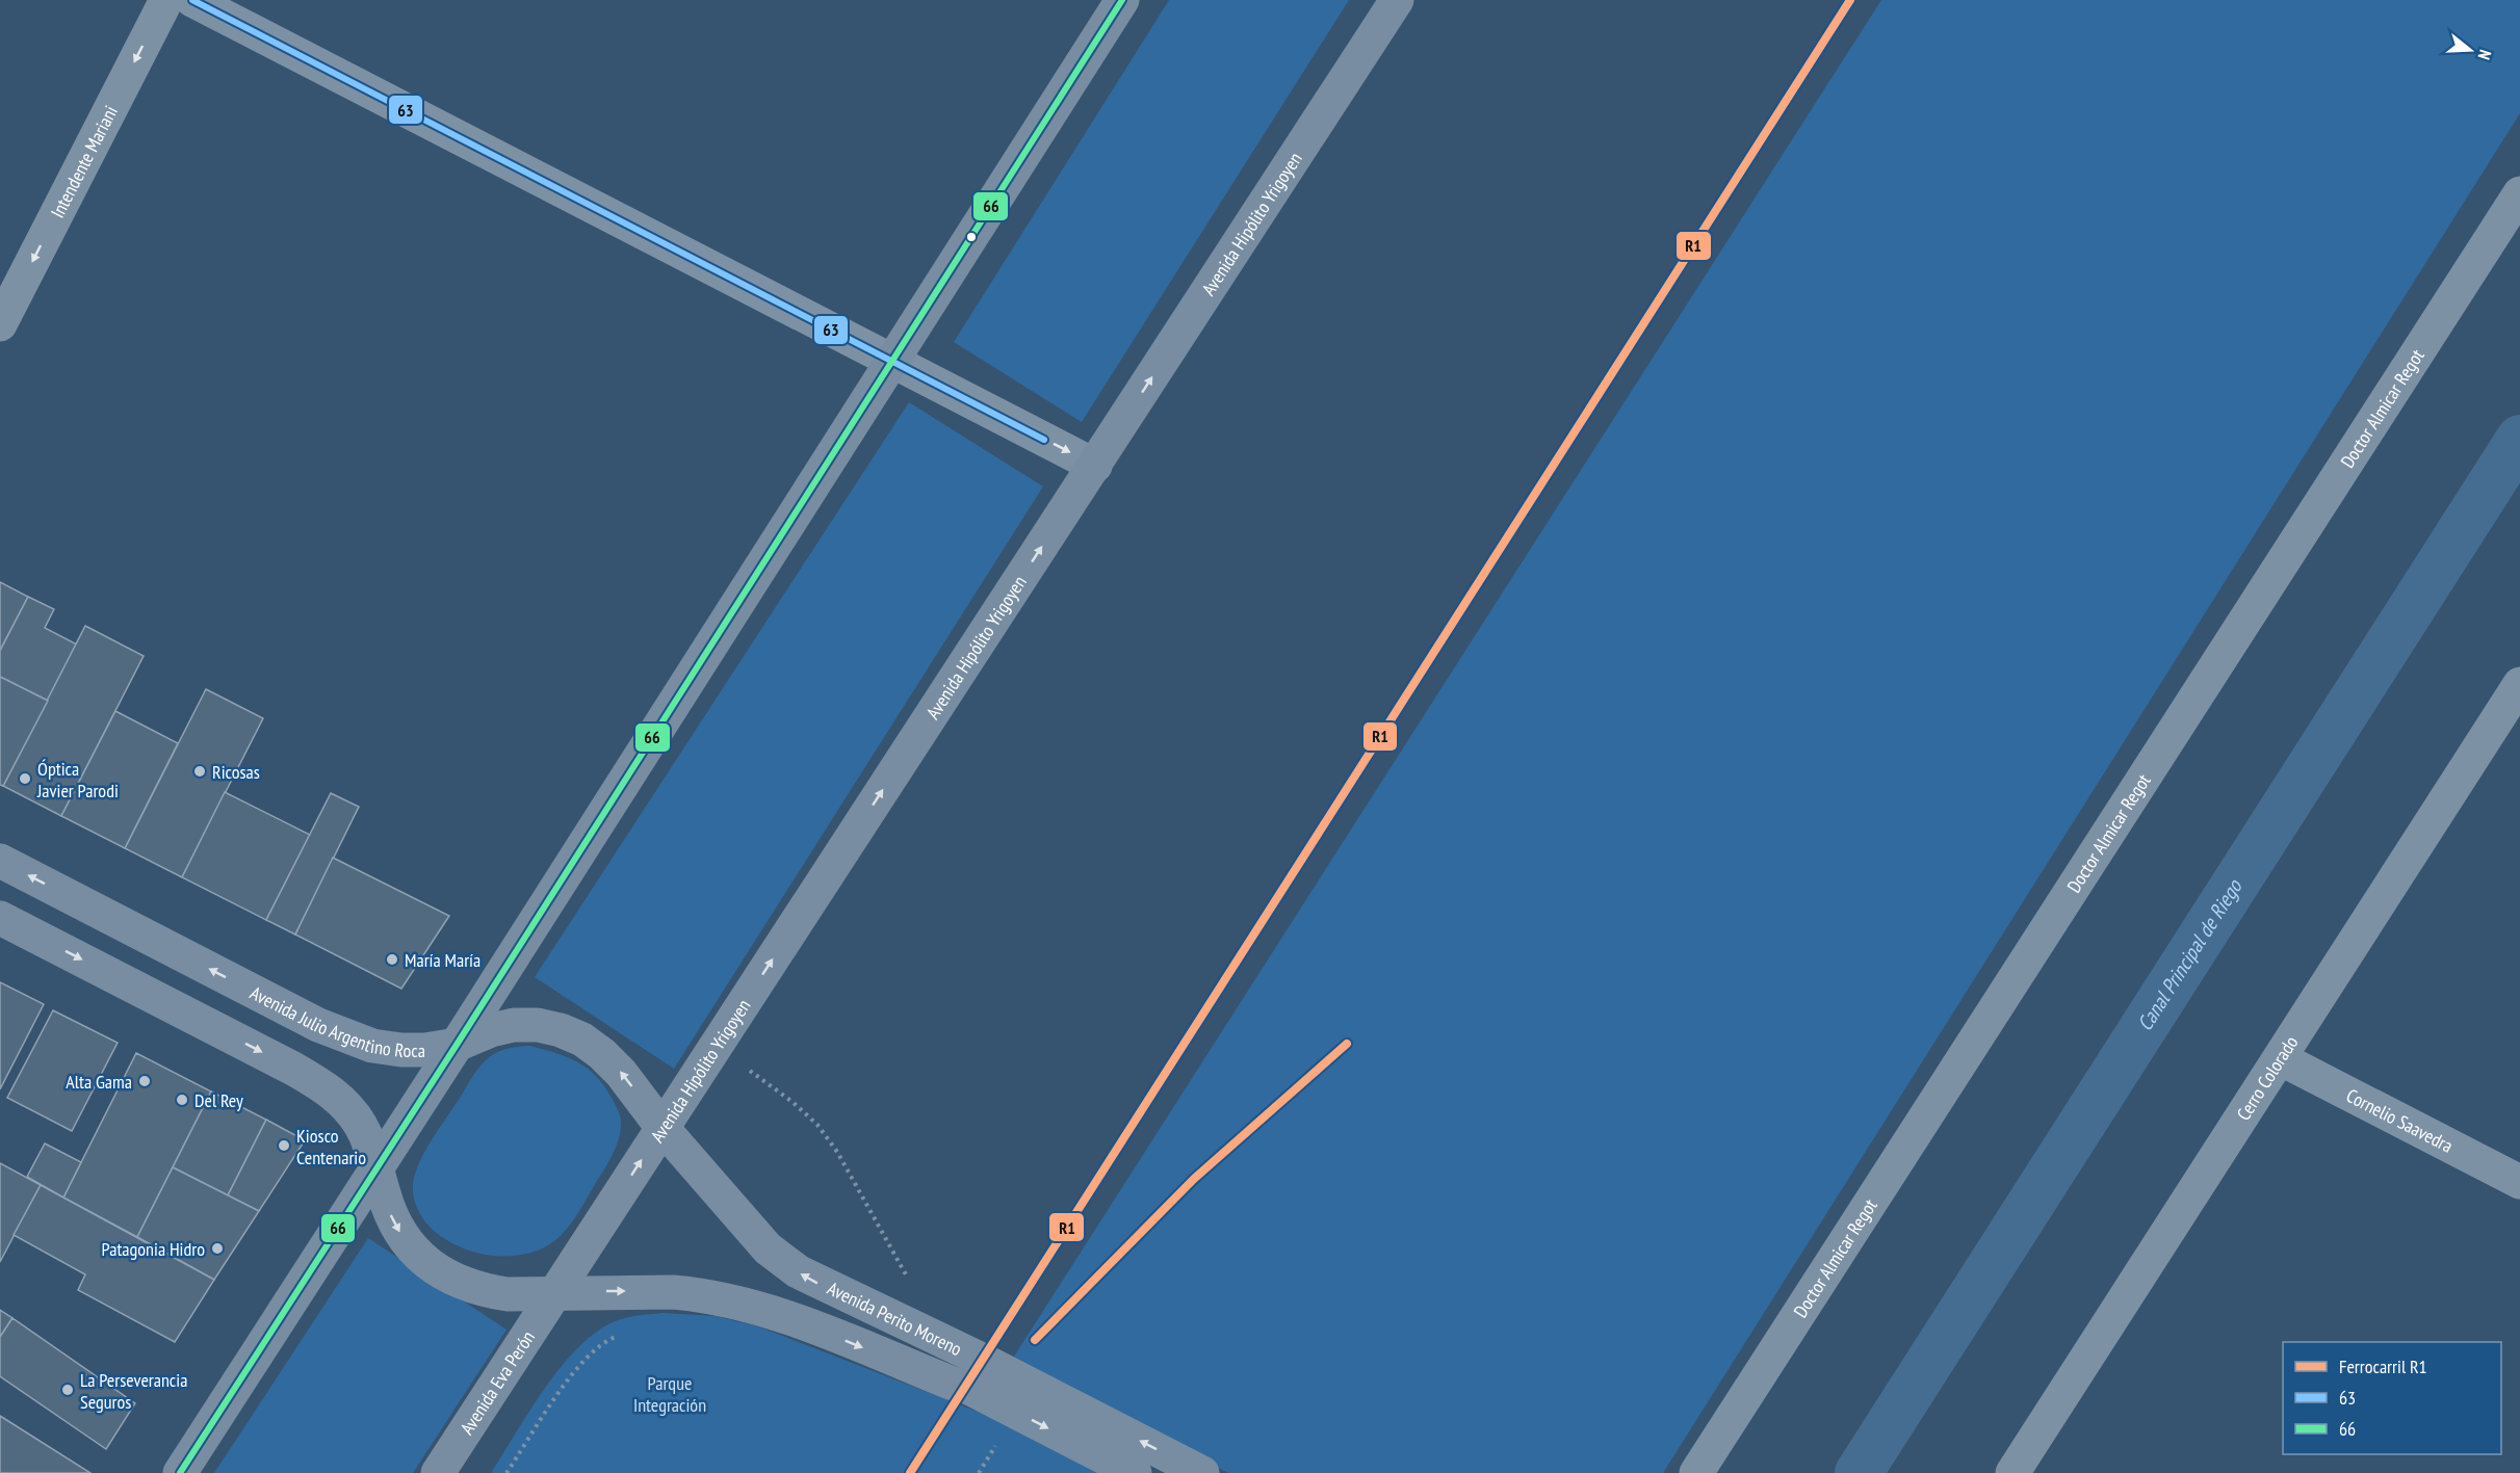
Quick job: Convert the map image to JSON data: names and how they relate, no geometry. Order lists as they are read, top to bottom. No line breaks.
{"streets":{"main road":["Avenida Hipólito Yrigoyen","Avenida Julio Argentino Roca","Avenida Perito Moreno","Avenida Eva Perón"],"street":["Intendente Mariani","Doctor Almicar Regot","Cerro Colorado","Cornelio Saavedra"]},"crossings":[["Avenida Hipólito Yrigoyen","Avenida Julio Argentino Roca"],["Avenida Hipólito Yrigoyen","Avenida Perito Moreno"],["Avenida Hipólito Yrigoyen","Avenida Eva Perón"],["Avenida Julio Argentino Roca","Avenida Perito Moreno"],["Cerro Colorado","Cornelio Saavedra"],["Avenida Perito Moreno","Avenida Eva Perón"]],"one_way":["Intendente Mariani"],"water":["Canal Principal de Riego"],"parks":["Parque Integración"],"places":["Ricosas","Óptica Javier Parodi","María María","Alta Gama","Del Rey","Kiosco Centenario","Patagonia Hidro","La Perseverancia Seguros"],"lines":["rail line R1","transit line 63","transit line 66"],"legend":["Ferrocarril R1","63","66"],"north":"right"}
